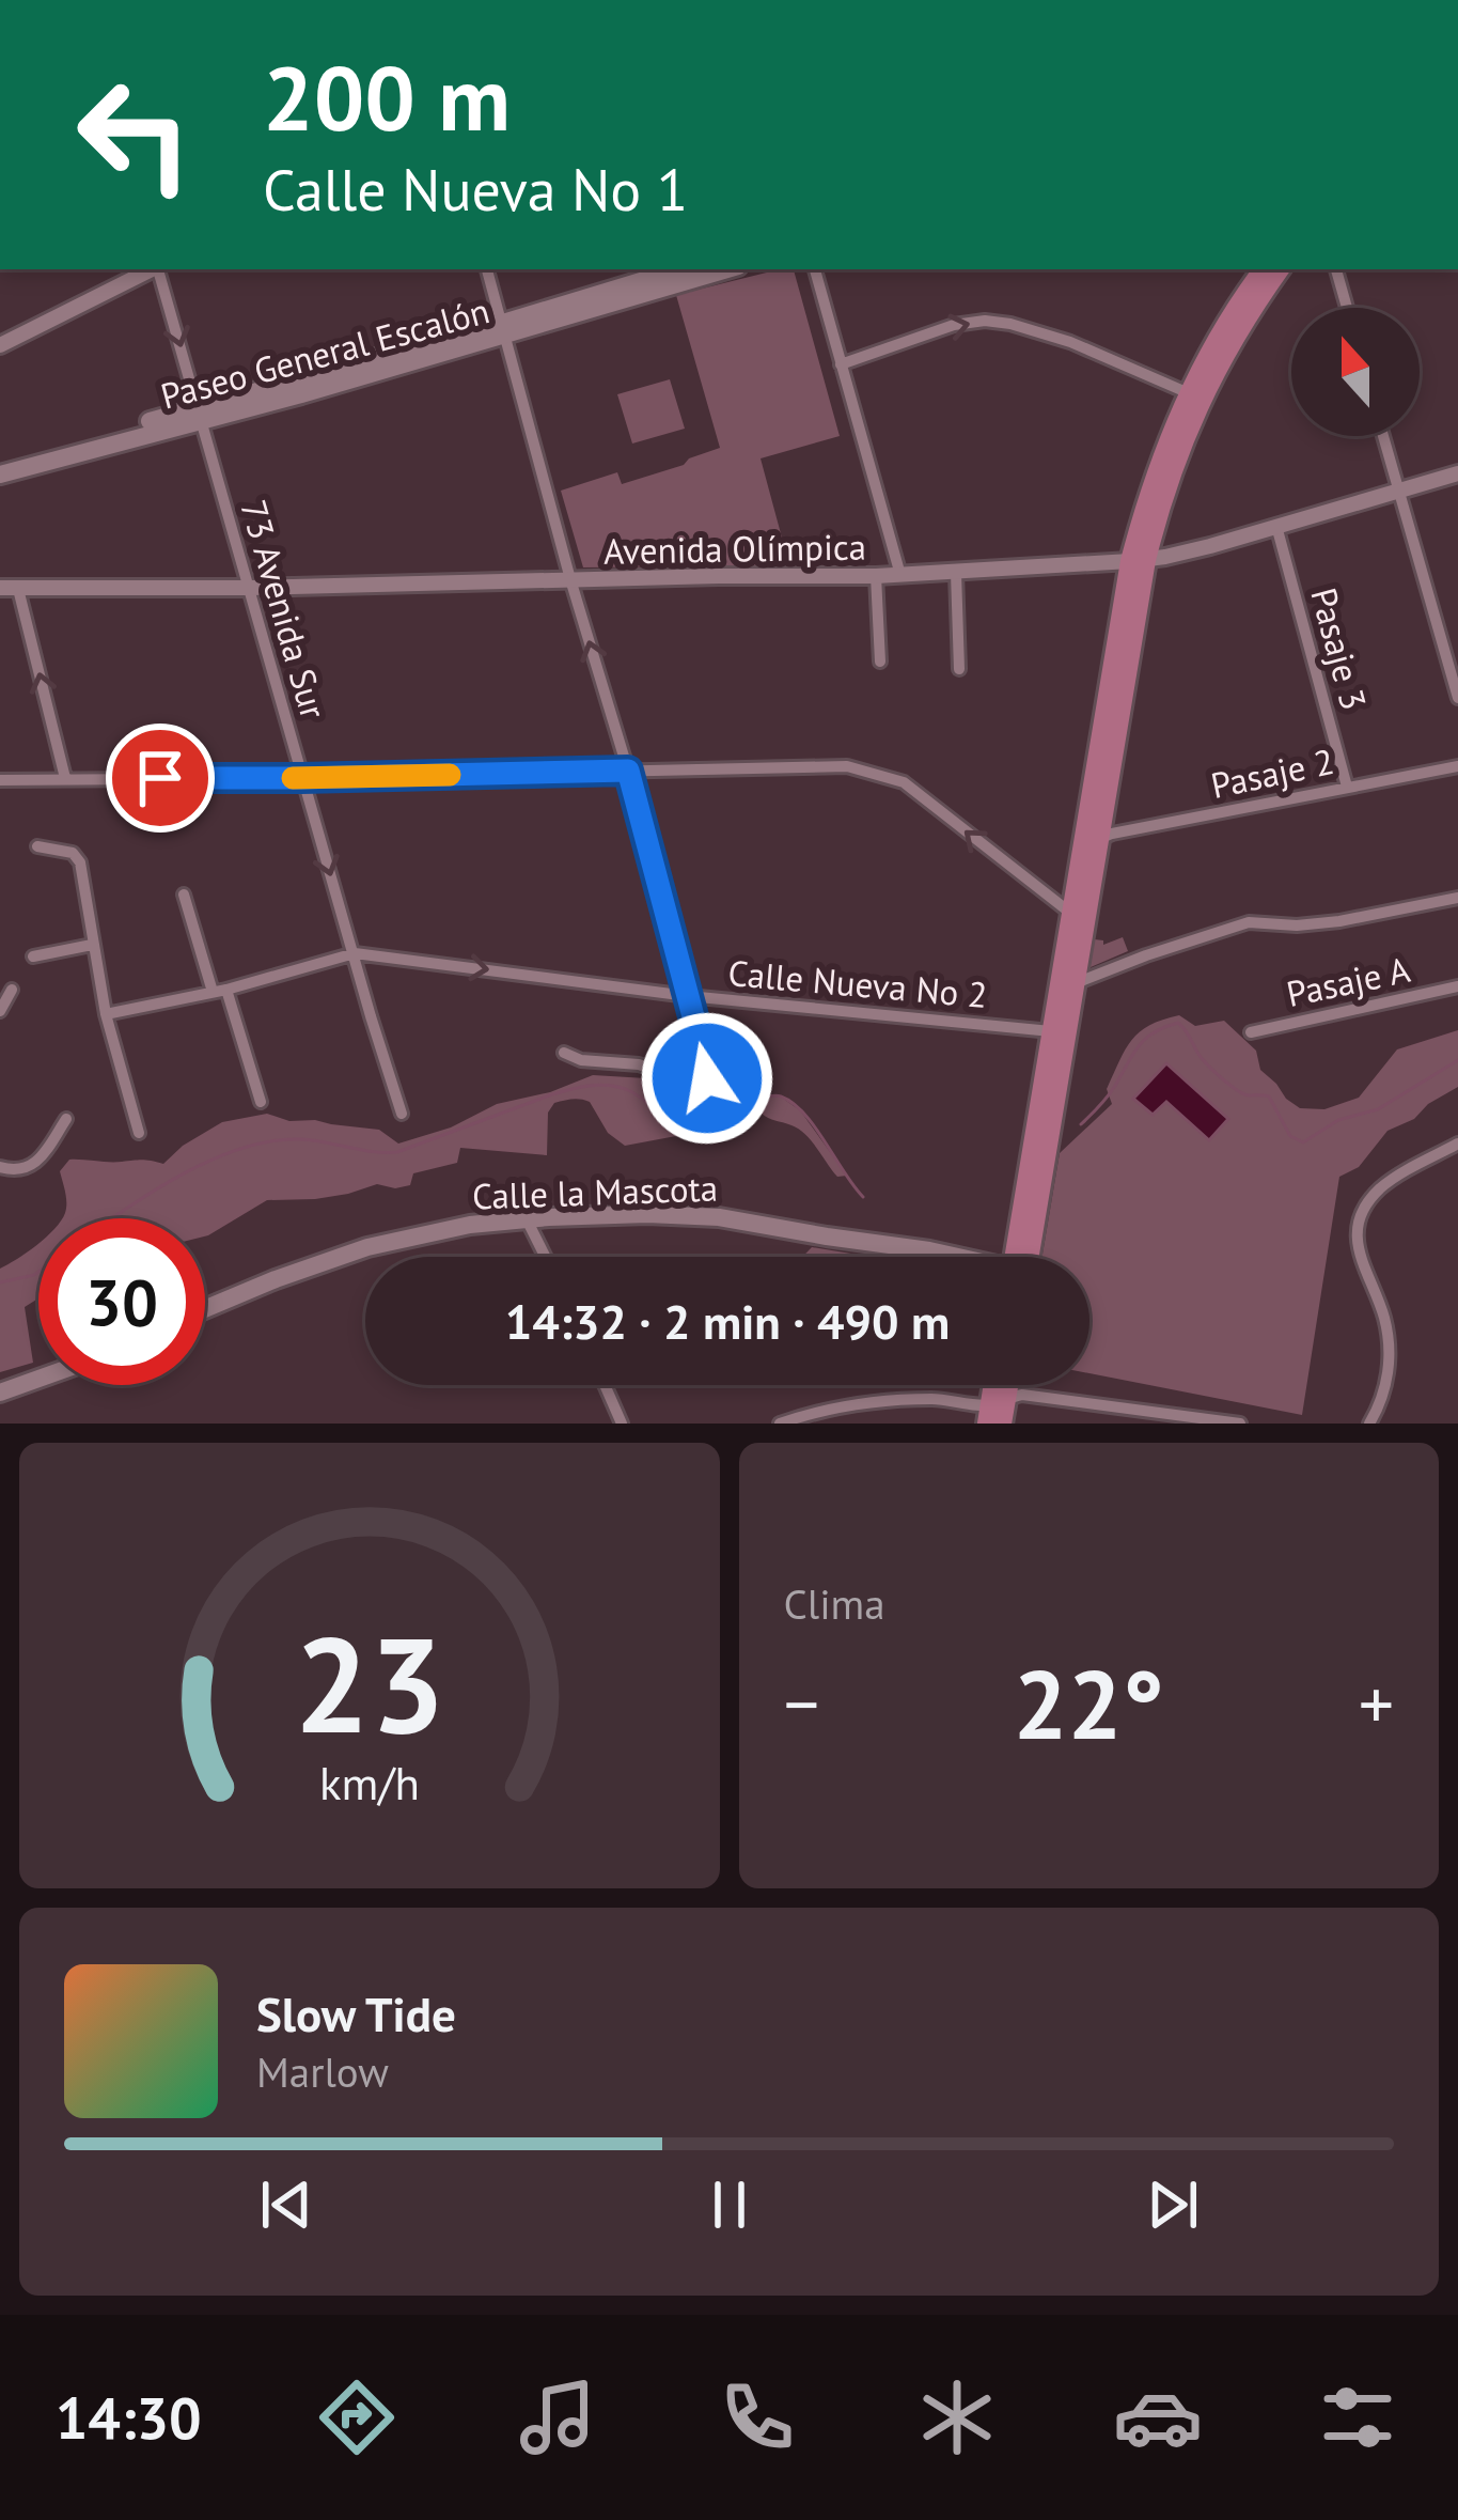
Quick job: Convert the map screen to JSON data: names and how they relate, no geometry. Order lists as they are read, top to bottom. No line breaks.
{"streets":{"main road":["Paseo General Escalón","Calle la Mascota"],"street":["Avenida Olímpica","73 Avenida Sur","Pasaje 3","Pasaje 2","Pasaje A","Calle Nueva No 2"]},"crossings":[["Paseo General Escalón","73 Avenida Sur"],["Avenida Olímpica","73 Avenida Sur"],["Avenida Olímpica","Pasaje 3"],["73 Avenida Sur","Calle Nueva No 2"],["Pasaje 3","Pasaje 2"]],"one_way":["73 Avenida Sur","Calle Nueva No 2"],"north":"top","page":{"turn":["200 m","Calle Nueva No 1"],"limit":"30","trip":"14:32 · 2 min · 490 m","tile":"Clima","heat":["−","22°","+"],"song":["Slow Tide","Marlow"],"tabs":"14:30","gauge":["23","km/h"]}}
